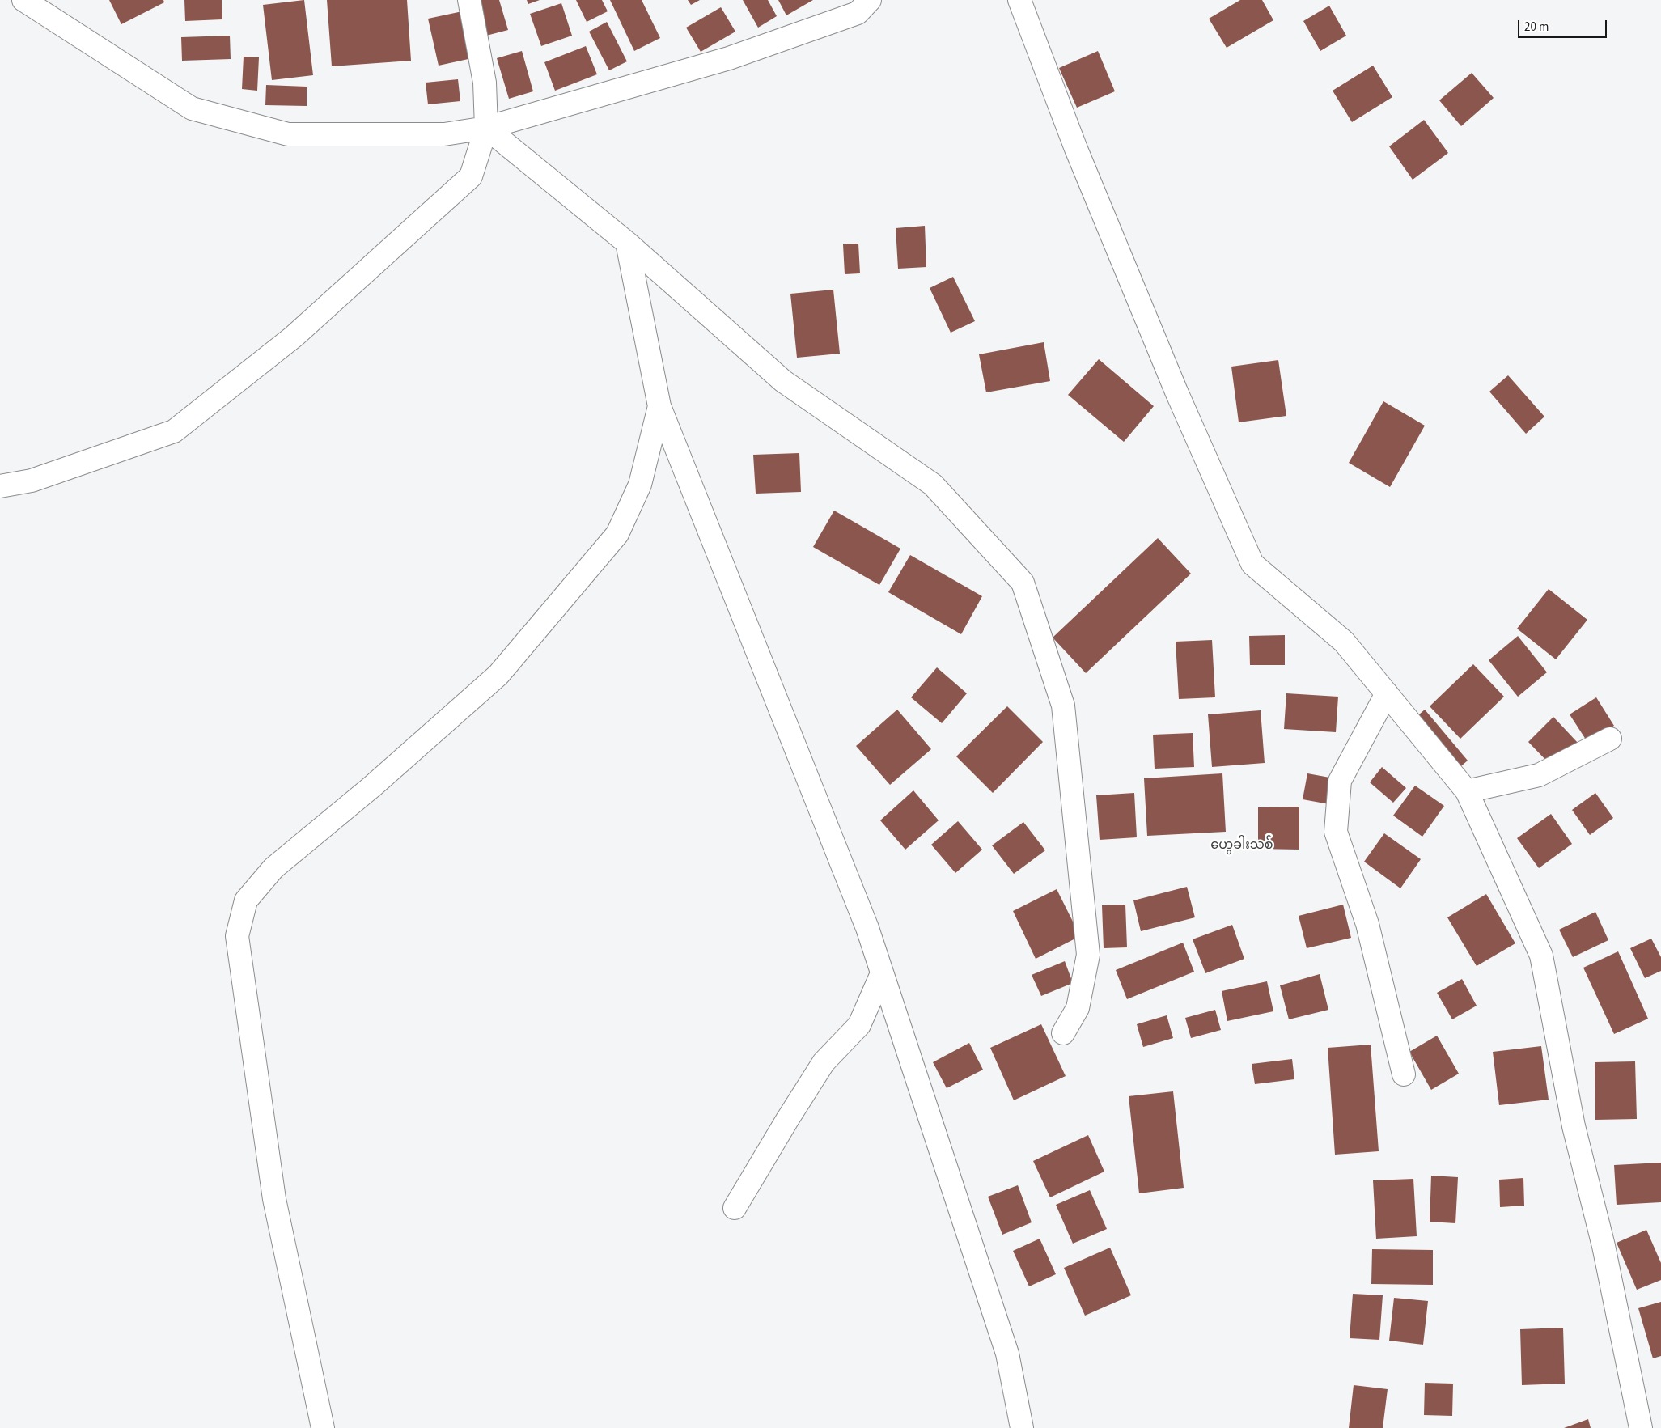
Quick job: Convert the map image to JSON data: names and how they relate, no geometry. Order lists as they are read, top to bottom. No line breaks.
{"districts":["ဟွေခါးသစ်"],"scale_bar":"20 m"}
